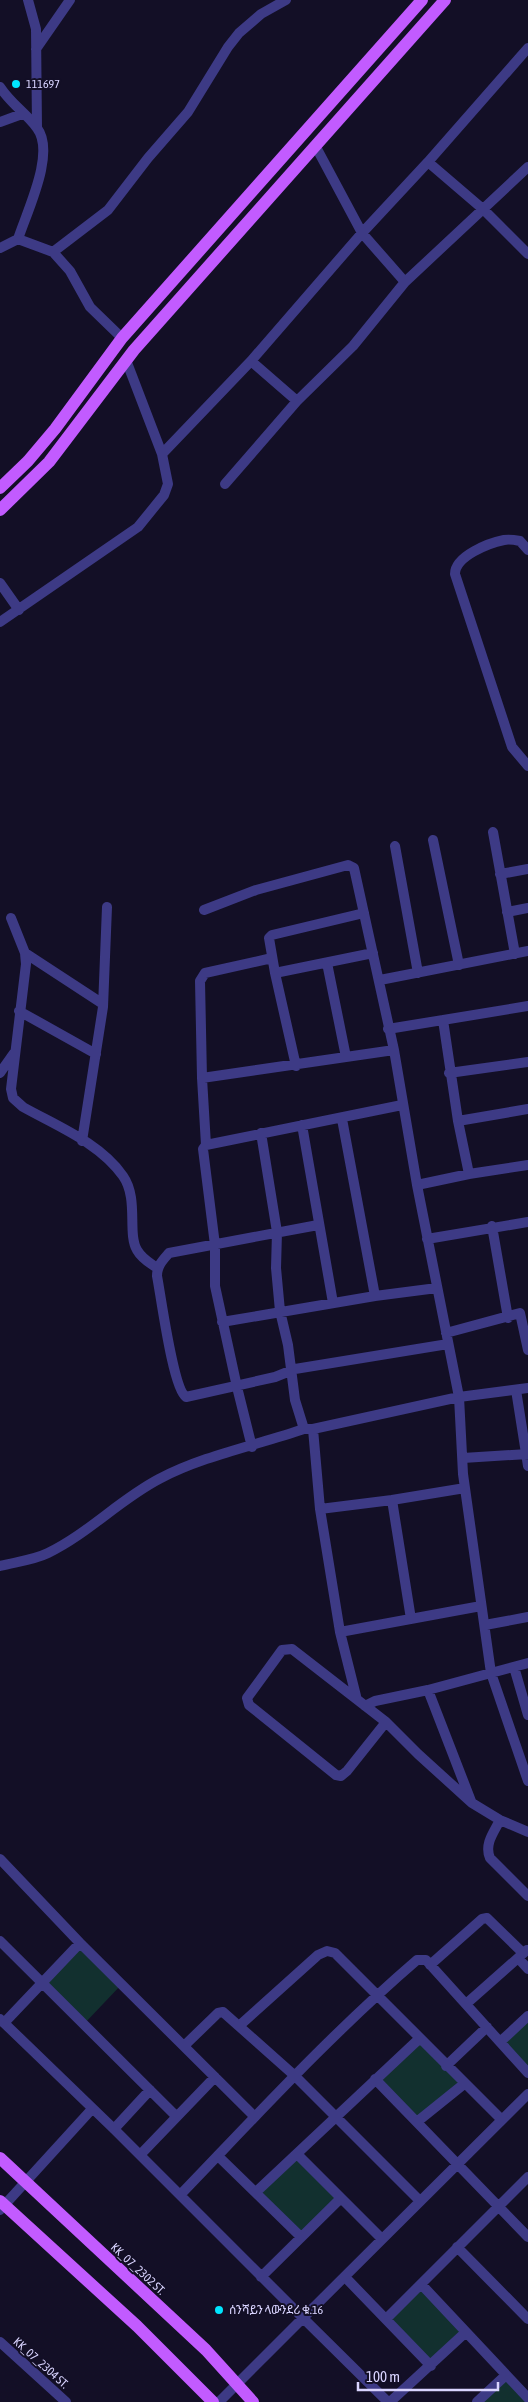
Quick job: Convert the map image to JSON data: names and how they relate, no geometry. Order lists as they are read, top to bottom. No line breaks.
{"streets":{"main road":["KK_07_2302 ST."],"street":["KK_07_2304 ST."]},"places":["111697","ሰንሻይን ላውንደሪ ቁ.16"],"scale_bar":"100 m"}
